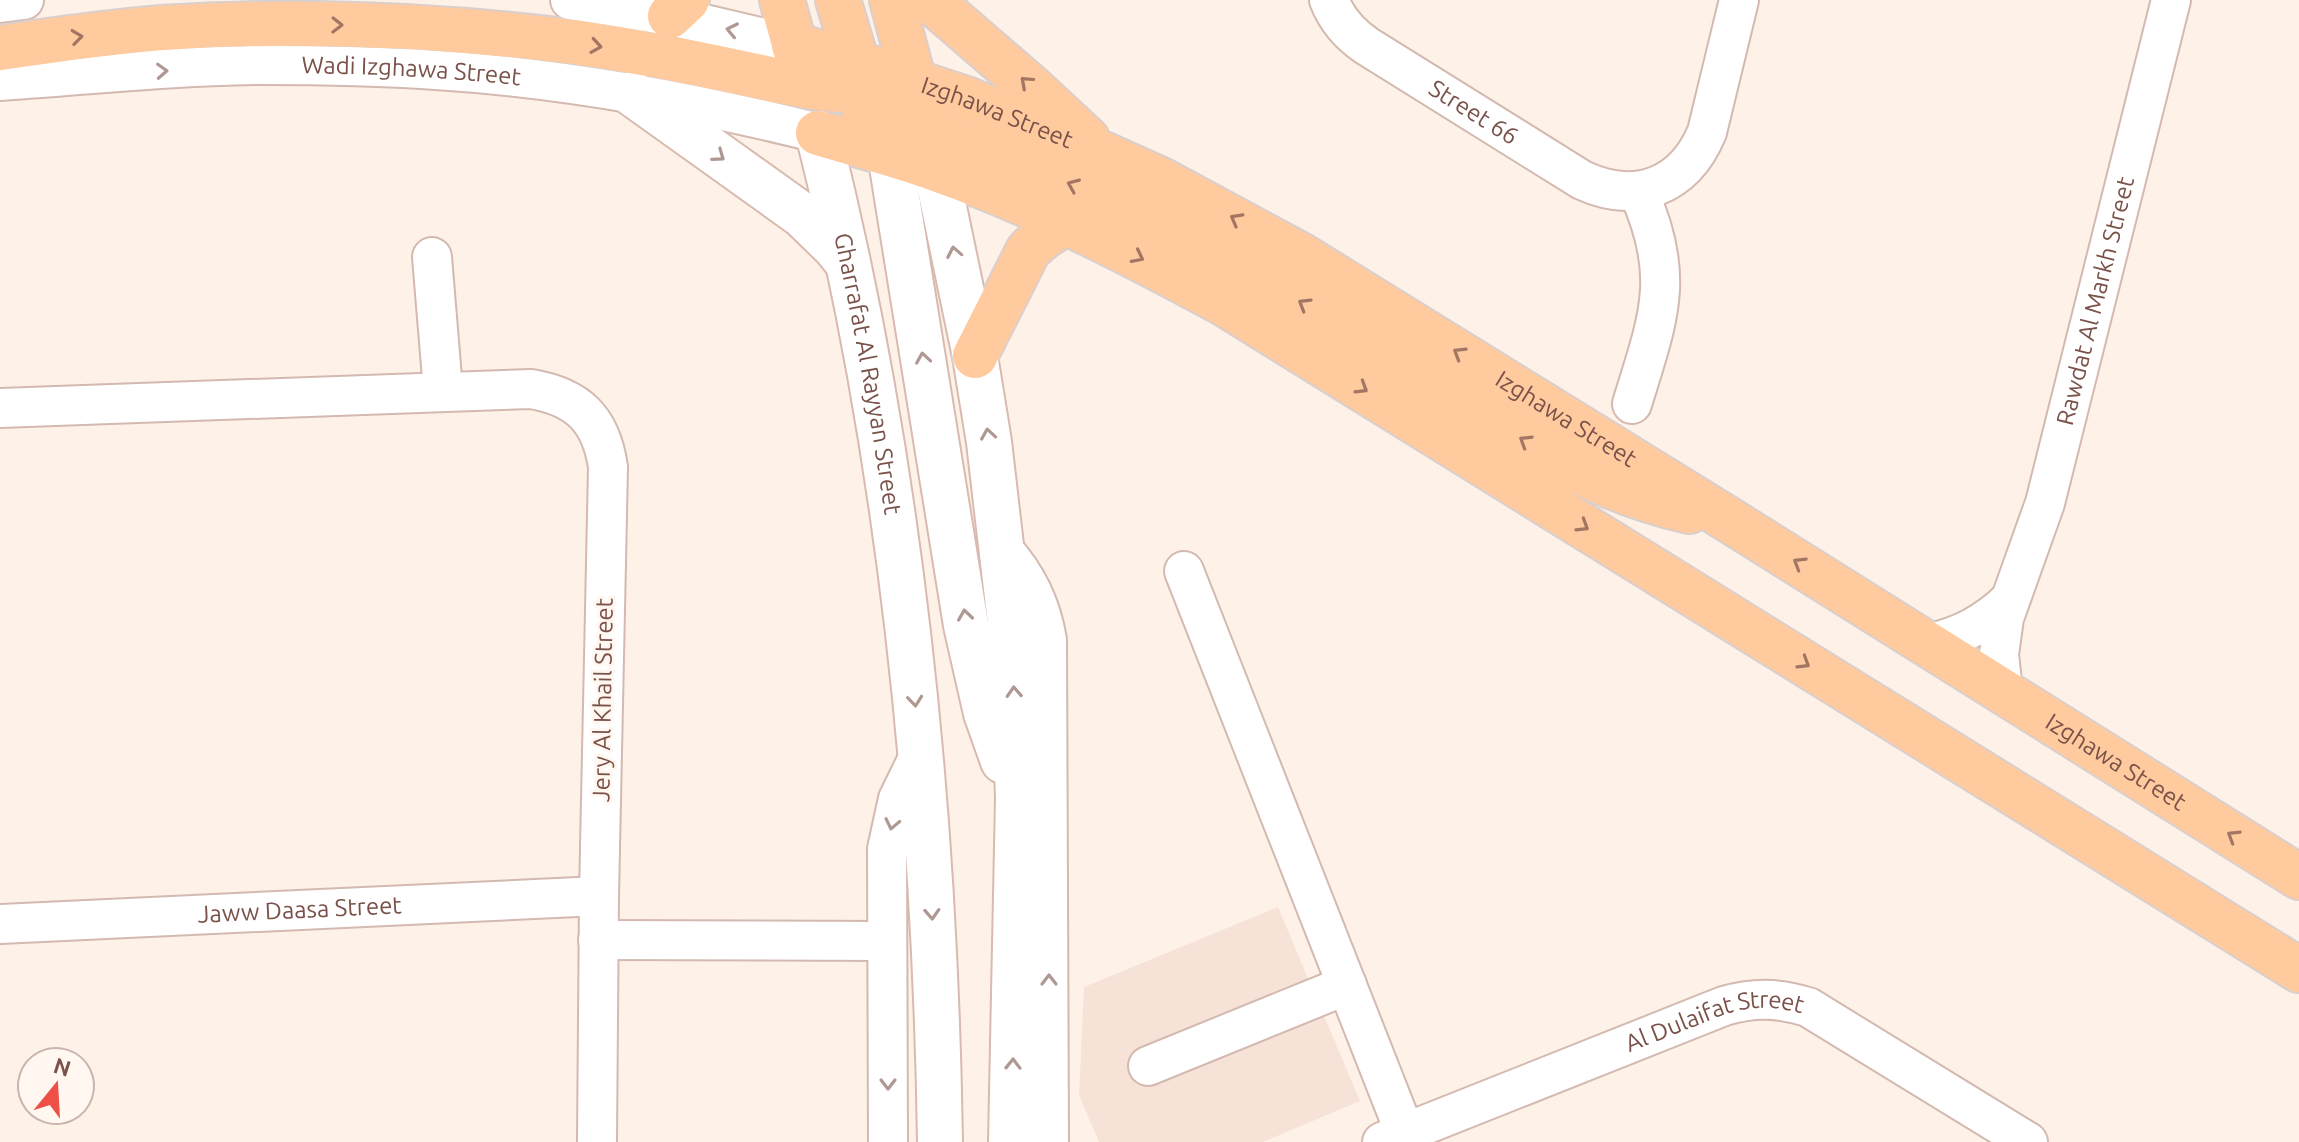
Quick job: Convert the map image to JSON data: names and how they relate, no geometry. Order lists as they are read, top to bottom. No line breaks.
{"streets":{"main road":["Izghawa Street","Gharrafat Al Rayyan Street"],"street":["Wadi Izghawa Street","Street 66","Rawdat Al Markh Street","Jery Al Khail Street","Jaww Daasa Street","Al Dulaifat Street"]},"crossings":[["Wadi Izghawa Street","Izghawa Street"],["Wadi Izghawa Street","Gharrafat Al Rayyan Street"],["Izghawa Street","Rawdat Al Markh Street"],["Izghawa Street","Gharrafat Al Rayyan Street"],["Jery Al Khail Street","Jaww Daasa Street"]],"one_way":["Wadi Izghawa Street"],"north":"top"}
